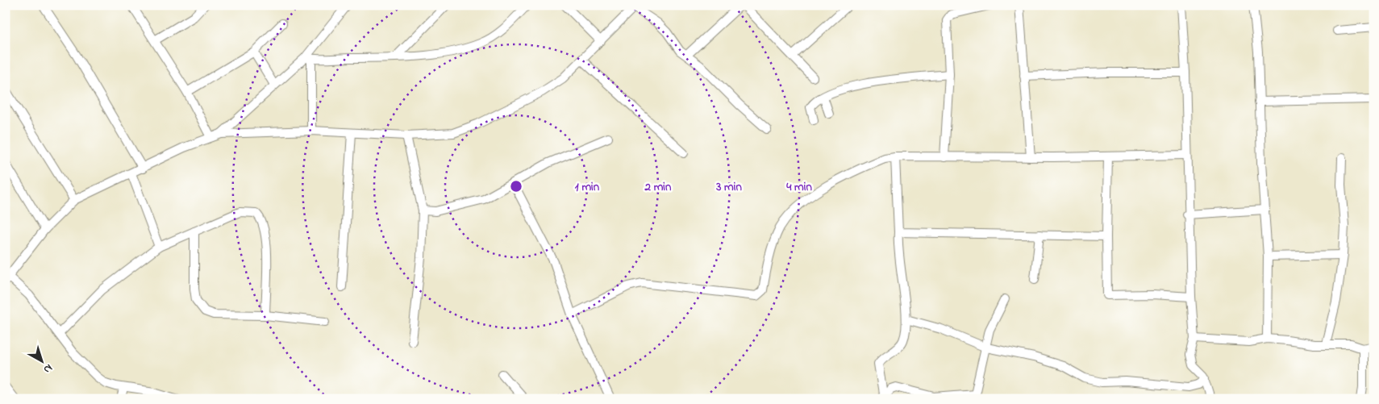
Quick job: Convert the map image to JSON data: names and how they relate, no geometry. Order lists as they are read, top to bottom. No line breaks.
{"north":"bottom right","rings":["1 min","2 min","3 min","4 min"]}
